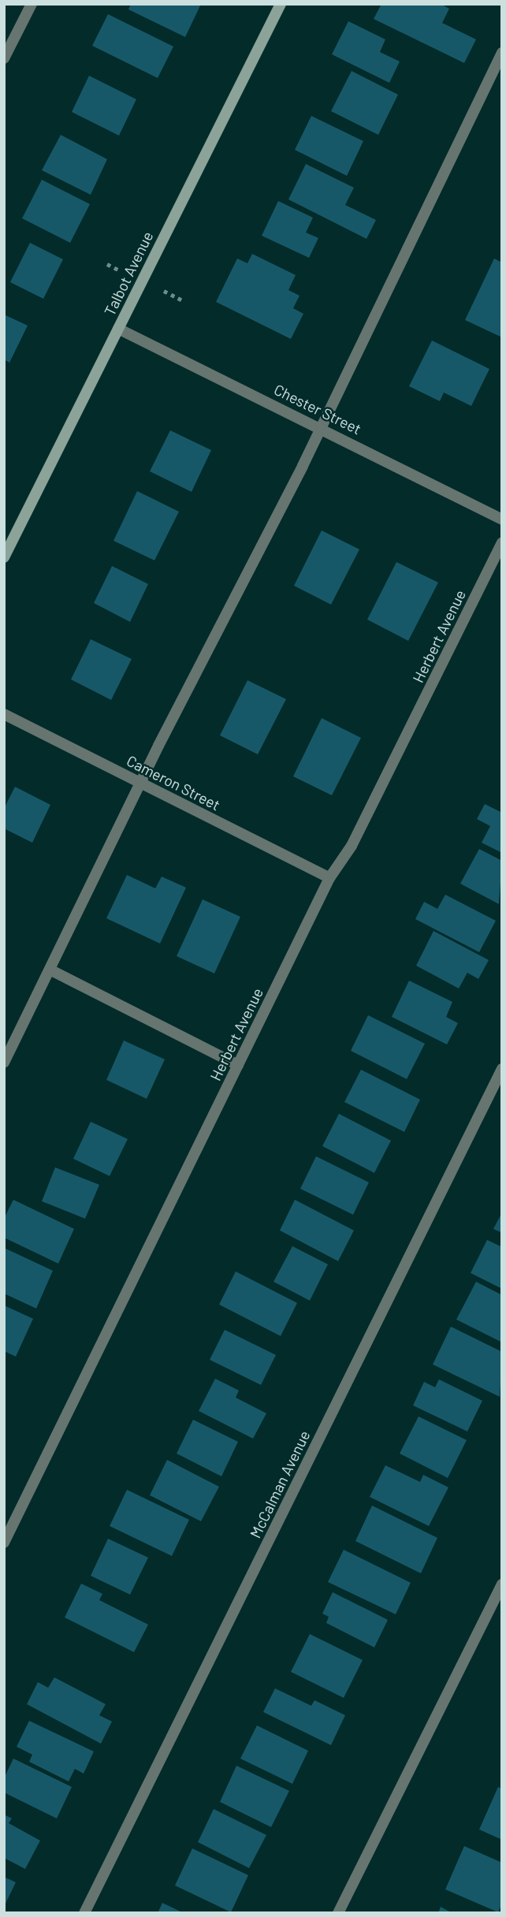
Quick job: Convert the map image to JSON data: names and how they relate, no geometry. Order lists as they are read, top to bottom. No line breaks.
{"streets":{"street":["Talbot Avenue","Chester Street","Herbert Avenue","Cameron Street","McCalman Avenue"]},"crossings":[["Talbot Avenue","Chester Street"],["Herbert Avenue","Cameron Street"]]}
